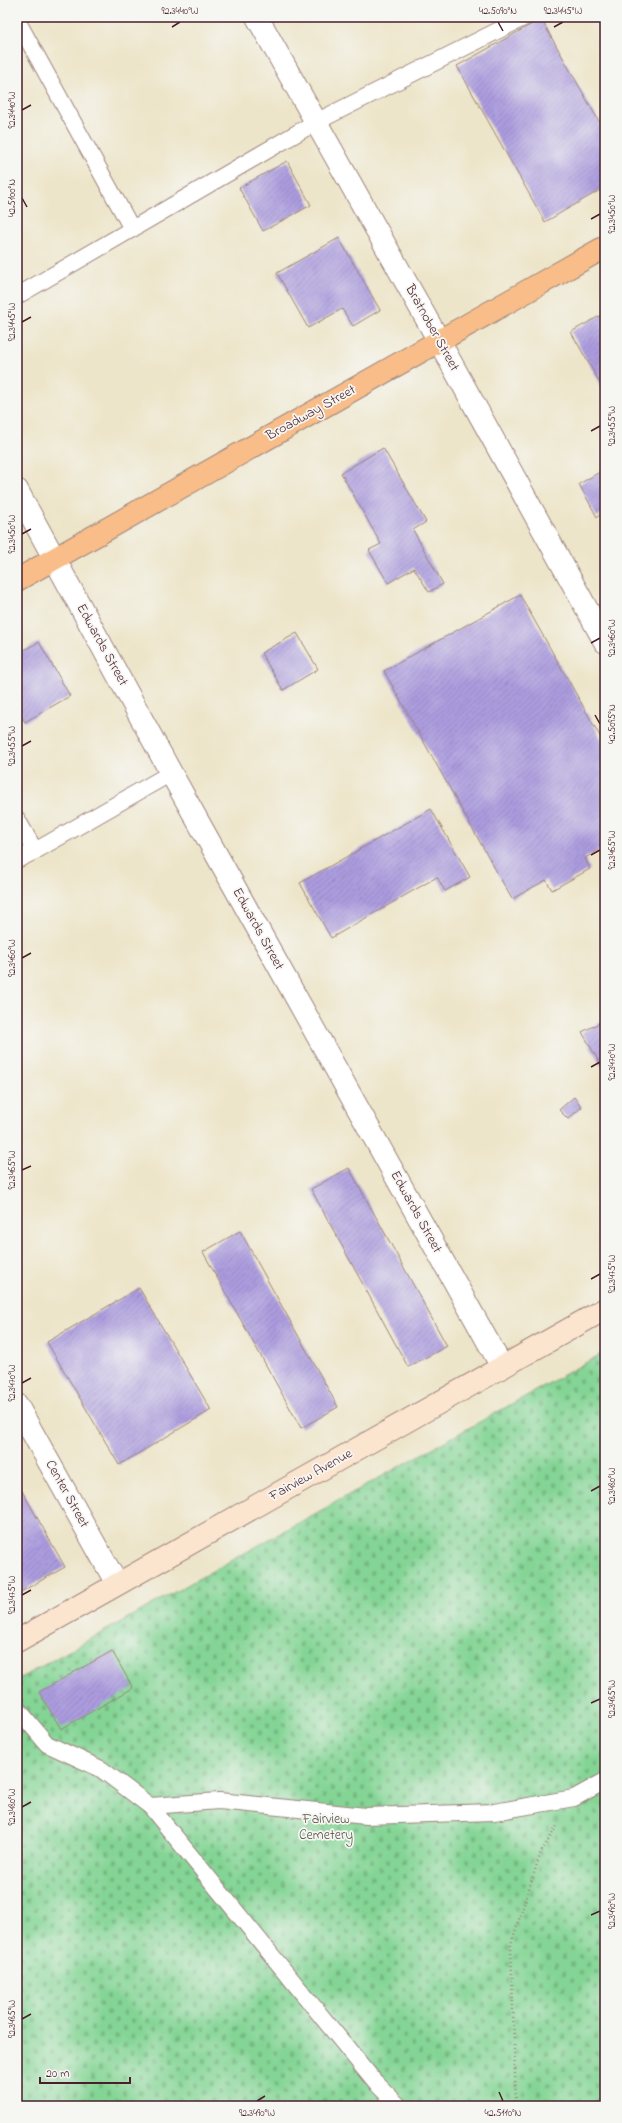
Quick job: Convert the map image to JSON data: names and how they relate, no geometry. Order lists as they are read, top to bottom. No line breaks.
{"streets":{"main road":["Broadway Street"],"street":["Bratnober Street","Edwards Street","Fairview Avenue","Center Street"]},"crossings":[["Bratnober Street","Broadway Street"],["Broadway Street","Edwards Street"],["Edwards Street","Fairview Avenue"],["Fairview Avenue","Center Street"]],"parks":["Fairview Cemetery"],"scale_bar":"20 m","coordinates":["92.3440°W","42.5090°N","92.3445°W","42.5100°N","92.3450°W","92.3455°W","92.3460°W","42.5095°N","92.3465°W","92.3470°W","92.3475°W","92.3480°W","92.3485°W","92.3490°W","42.5110°N"]}
